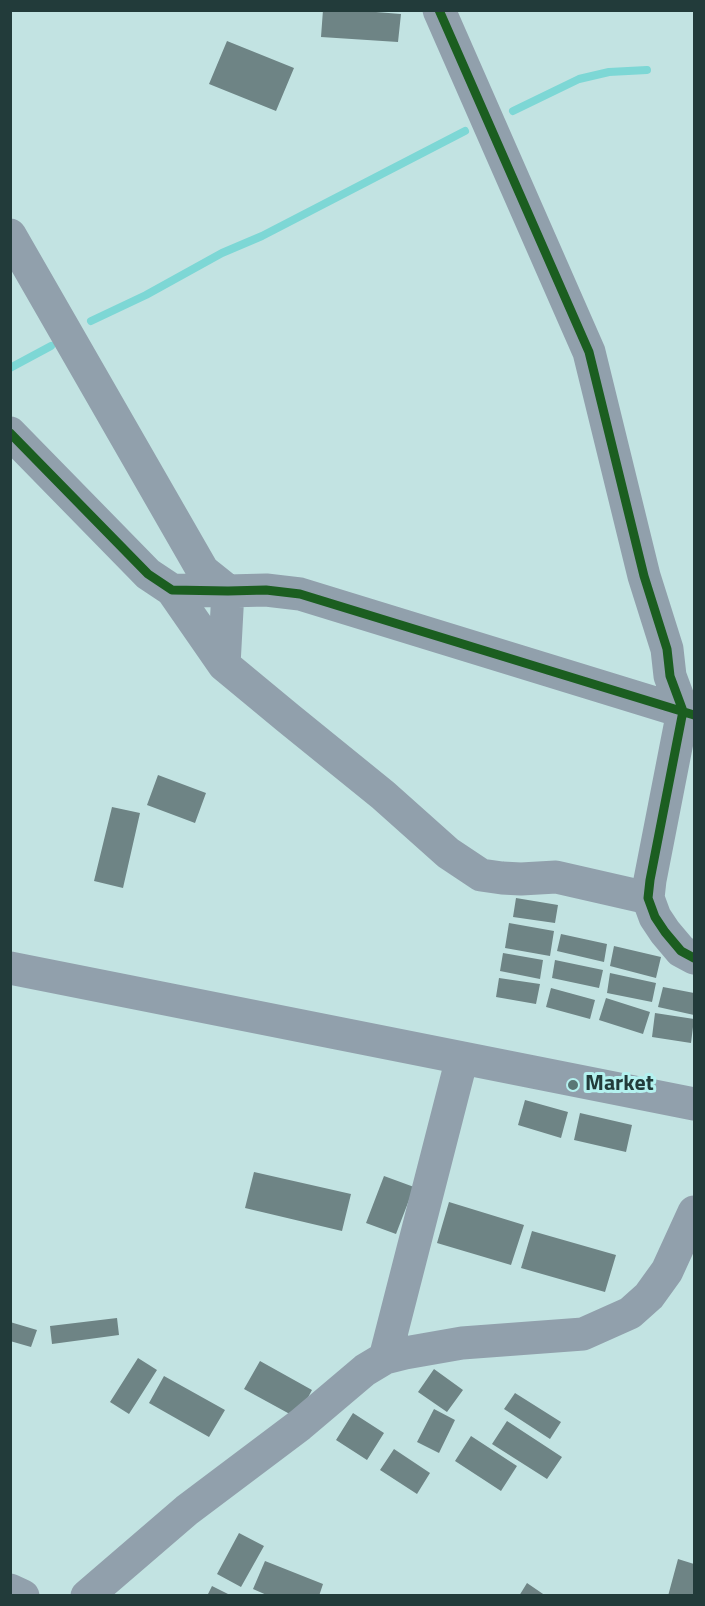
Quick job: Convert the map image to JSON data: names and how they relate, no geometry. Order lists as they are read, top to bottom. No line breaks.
{"places":["Market"]}
